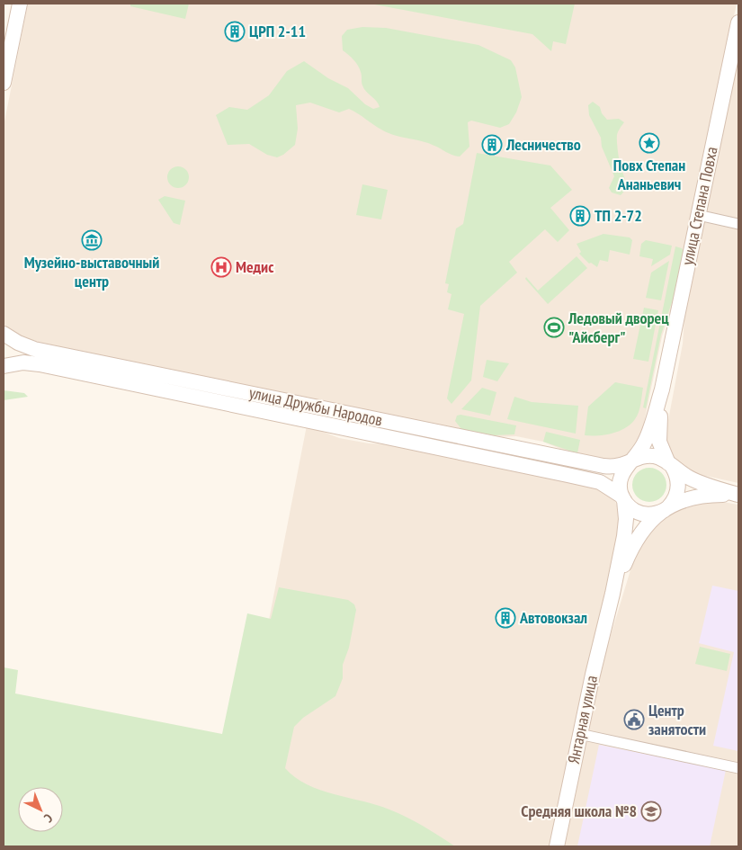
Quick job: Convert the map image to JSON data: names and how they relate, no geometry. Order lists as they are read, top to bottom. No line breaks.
{"streets":{"main road":["улица Степана Повха","улица Дружбы Народов","Янтарная улица"]},"places":{"building":["ЦРП 2-11","Лесничество","ТП 2-72","Автовокзал"],"place":["Повх Степан Ананьевич"],"museum":["Музейно-выставочный центр"],"hospital":["Медис"],"sports":["Ледовый дворец \"Айсберг\""],"public building":["Центр занятости"],"school or university":["Средняя школа №8"]},"north":"bottom right"}
